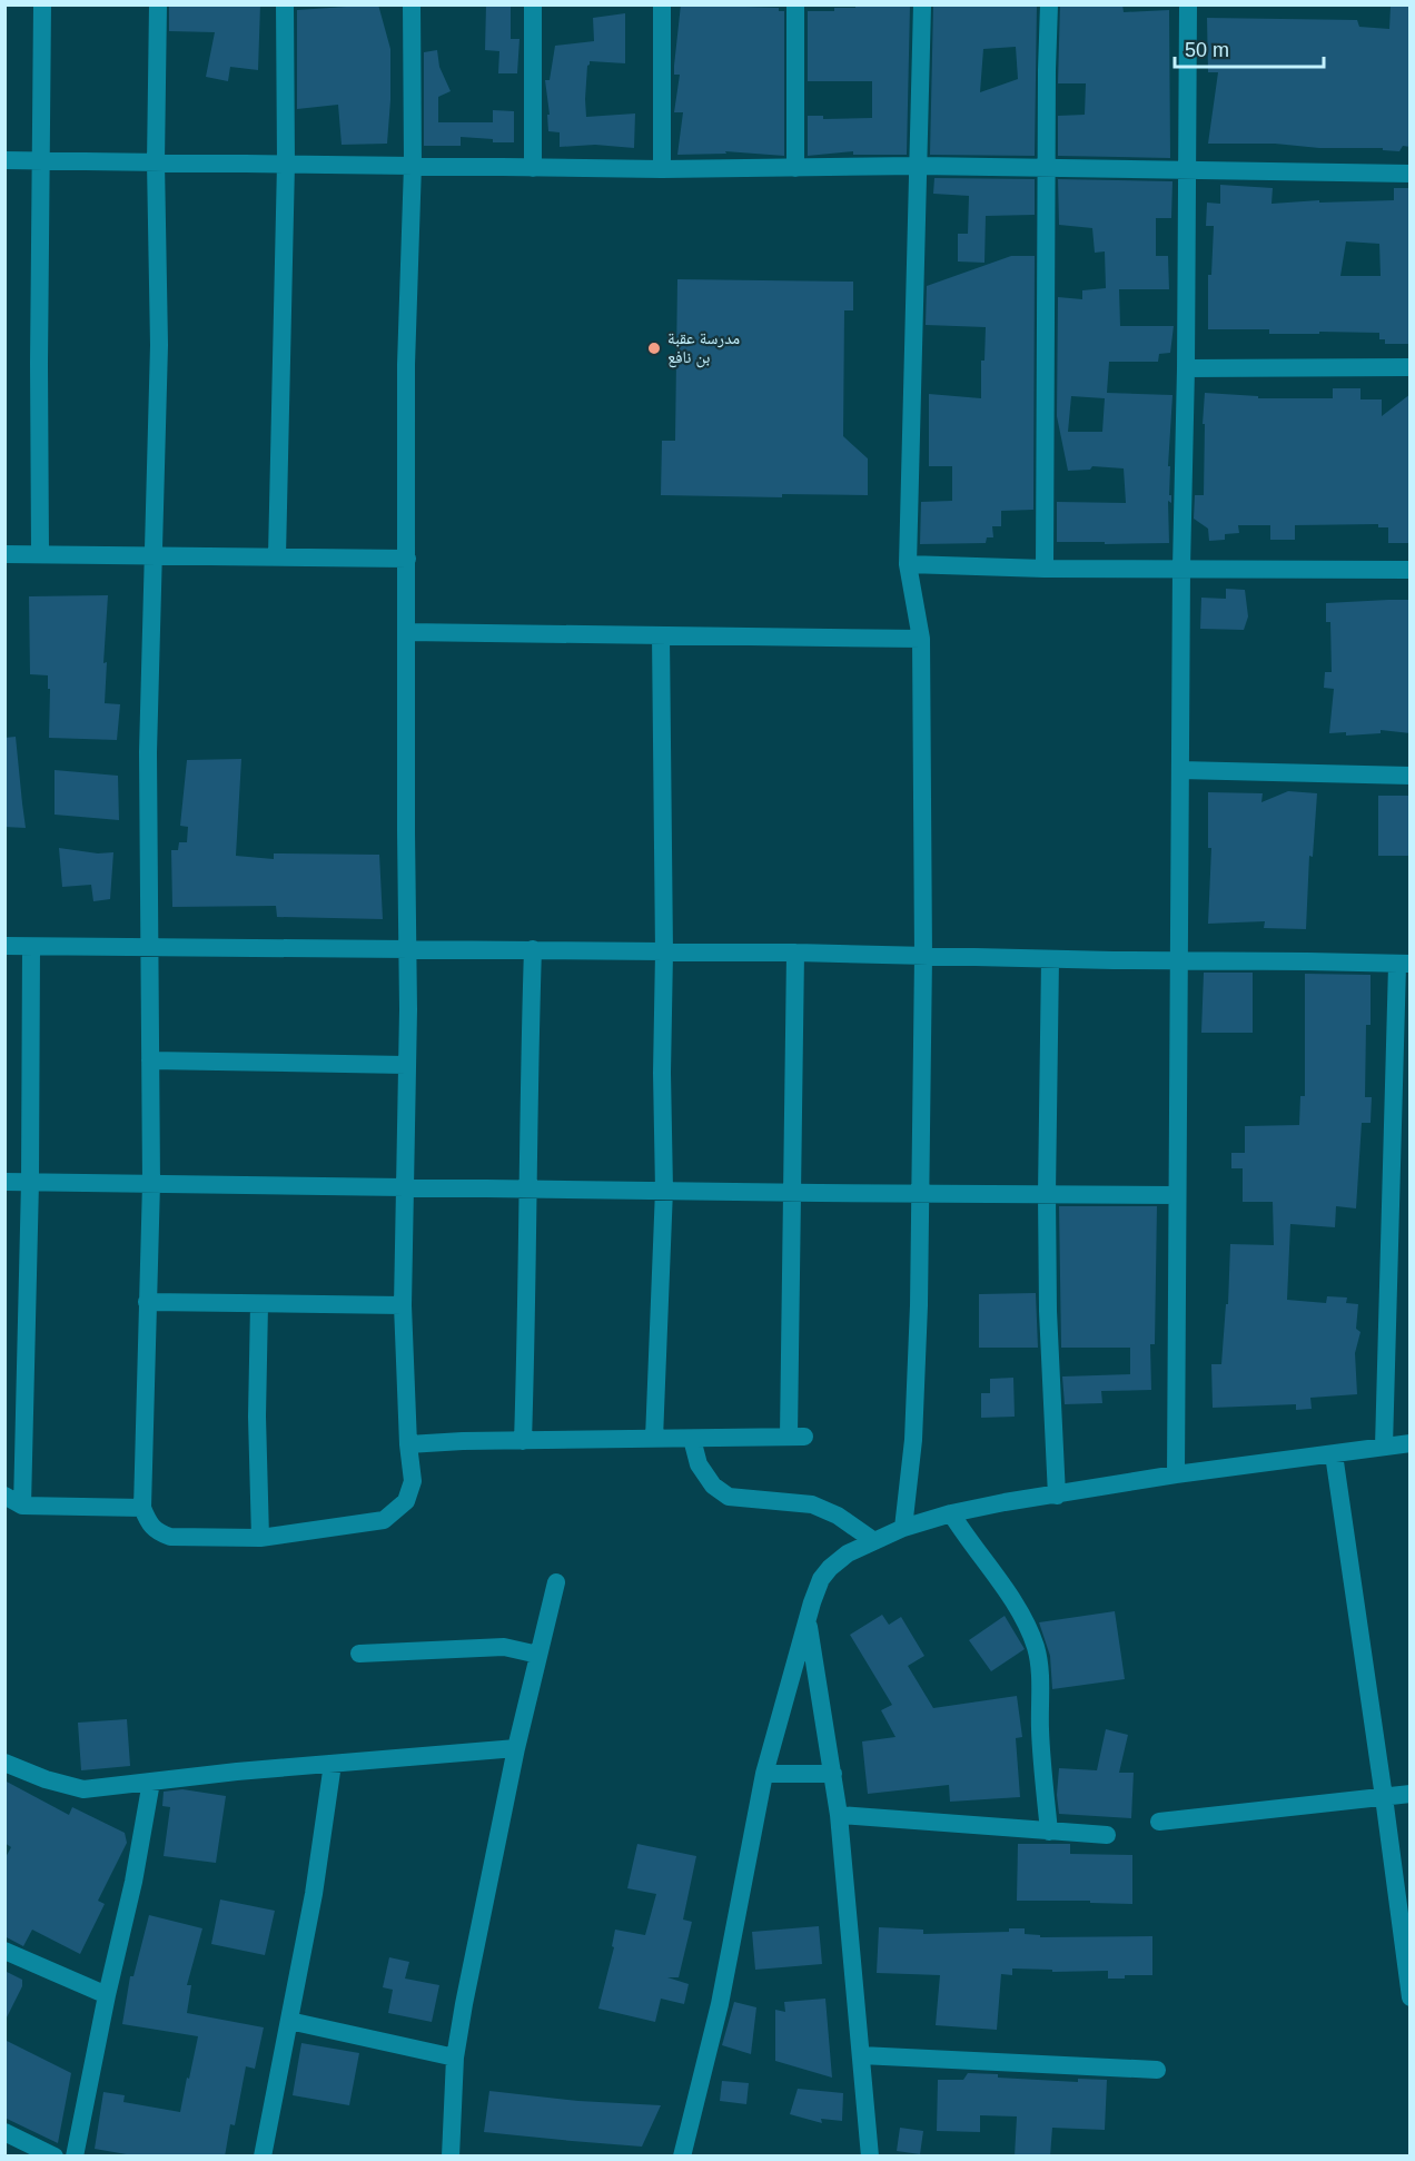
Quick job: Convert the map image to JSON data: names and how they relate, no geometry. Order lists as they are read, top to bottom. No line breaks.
{"places":["مدرسة عقبة بن نافع"],"scale_bar":"50 m"}
